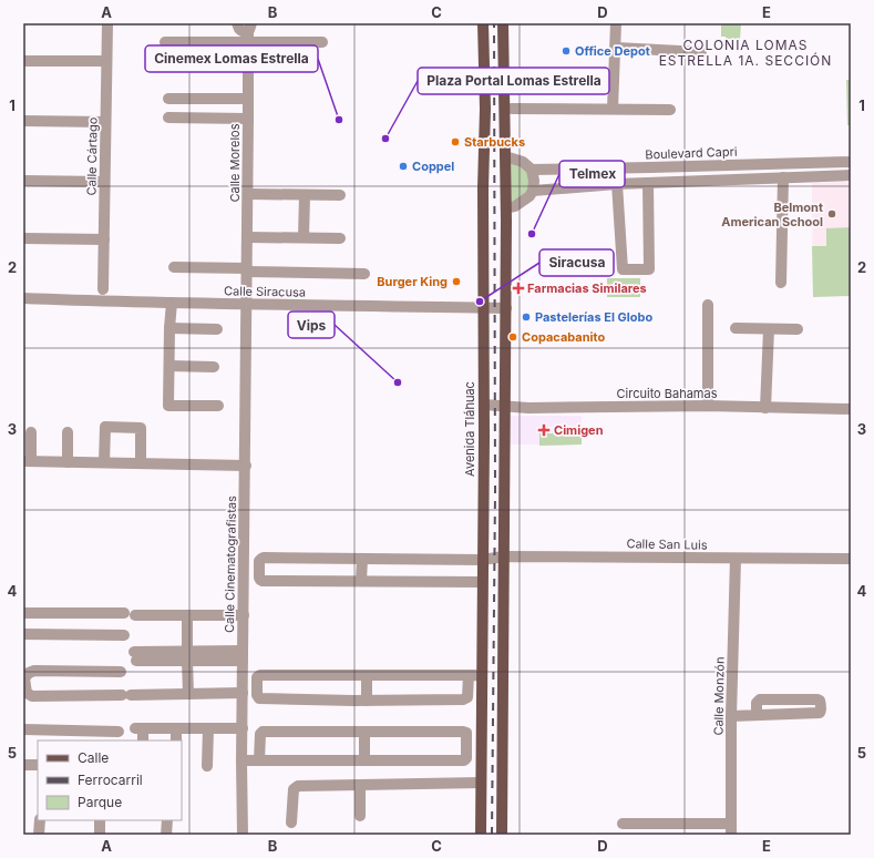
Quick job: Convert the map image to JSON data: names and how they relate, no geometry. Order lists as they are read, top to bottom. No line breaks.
{"streets":{"main road":["Avenida Tláhuac"],"street":["Boulevard Capri","Calle Cártago","Calle Morelos","Calle Siracusa","Circuito Bahamas","Calle San Luis","Calle Cinematografistas","Calle Monzón"]},"crossings":[["Calle Morelos","Calle Siracusa"],["Calle Morelos","Calle Cinematografistas"],["Calle Siracusa","Avenida Tláhuac"],["Calle Siracusa","Calle Cinematografistas"],["Circuito Bahamas","Avenida Tláhuac"],["Avenida Tláhuac","Calle San Luis"],["Calle San Luis","Calle Monzón"]],"districts":["COLONIA LOMAS ESTRELLA 1A. SECCIÓN"],"places":{"other":["Office Depot","Cinemex Lomas Estrella","Plaza Portal Lomas Estrella","Starbucks","Coppel","Belmont American School","Telmex","Burger King","Siracusa","Pastelerías El Globo","Copacabanito","Vips"],"health":["Farmacias Similares","Cimigen"]},"legend":["Calle","Ferrocarril","Parque"],"grid":{"columns":["A","B","C","D","E"],"rows":["1","2","3","4","5"]}}
